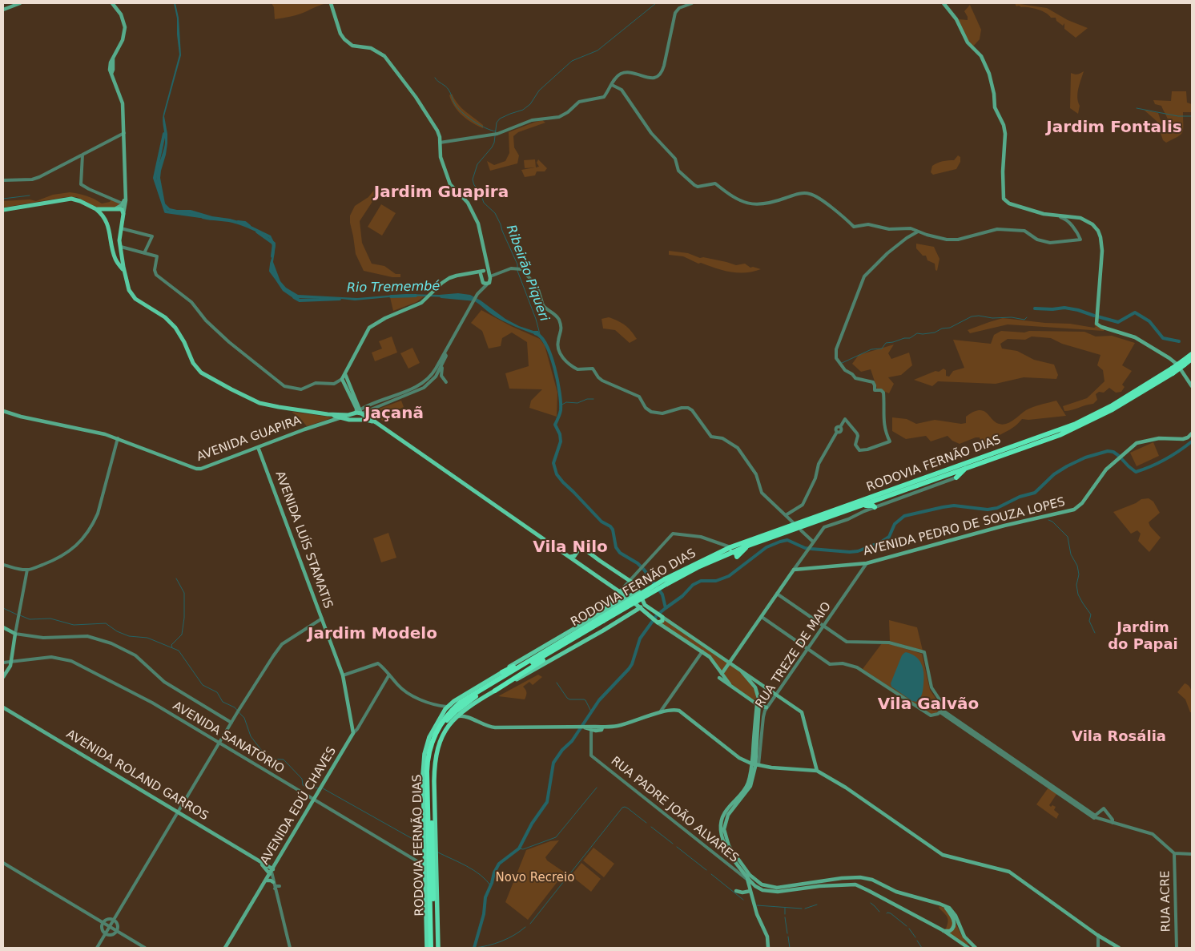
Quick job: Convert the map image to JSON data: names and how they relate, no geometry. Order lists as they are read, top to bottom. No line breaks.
{"streets":{"highway":["RODOVIA FERNÃO DIAS"],"main road":["AVENIDA GUAPIRA","AVENIDA PEDRO DE SOUZA LOPES","AVENIDA LUÍS STAMATIS","AVENIDA ROLAND GARROS","AVENIDA EDÚ CHAVES"],"street":["RUA TREZE DE MAIO","AVENIDA SANATÓRIO","RUA PADRE JOÃO ALVARES","RUA ACRE"]},"crossings":[["AVENIDA GUAPIRA","AVENIDA LUÍS STAMATIS"],["AVENIDA PEDRO DE SOUZA LOPES","RUA TREZE DE MAIO"],["AVENIDA LUÍS STAMATIS","AVENIDA EDÚ CHAVES"],["AVENIDA SANATÓRIO","AVENIDA EDÚ CHAVES"],["AVENIDA ROLAND GARROS","AVENIDA EDÚ CHAVES"]],"districts":["Jardim Fontalis","Jardim Guapira","Jaçanã","Vila Nilo","Jardim do Papai","Jardim Modelo","Vila Galvão","Vila Rosália"],"water":["Ribeirão Piqueri","Rio Tremembé"],"parks":["Novo Recreio"]}
